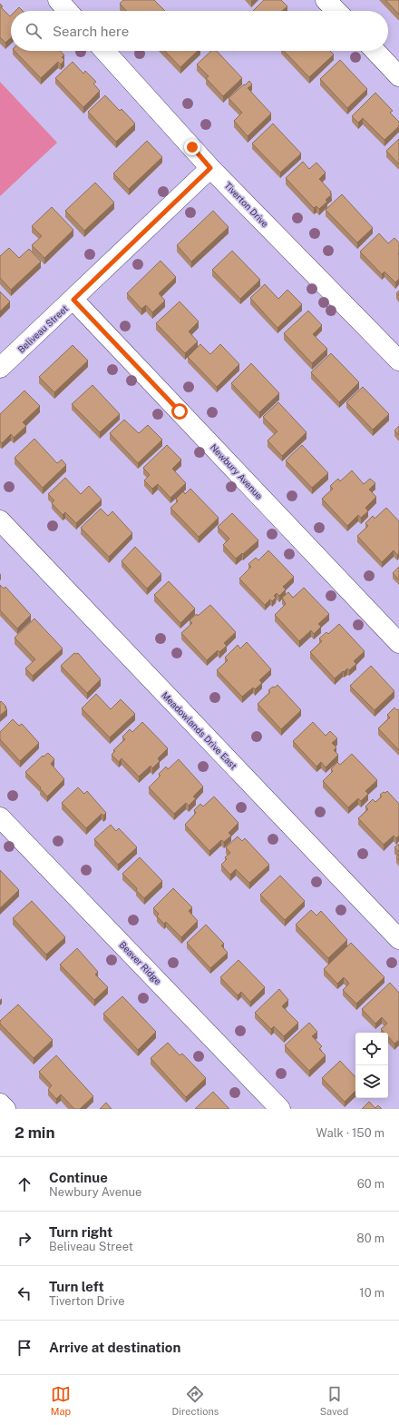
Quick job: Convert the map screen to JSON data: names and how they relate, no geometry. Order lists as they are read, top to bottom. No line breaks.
{"streets":{"street":["Tiverton Drive","Beliveau Street","Newbury Avenue","Meadowlands Drive East","Beaver Ridge"]},"crossings":[["Tiverton Drive","Beliveau Street"],["Beliveau Street","Newbury Avenue"]],"page":{"search":"Search here","heading":["2 min","Walk · 150 m"],"list":[["Continue","Newbury Avenue","60 m"],["Turn right","Beliveau Street","80 m"],["Turn left","Tiverton Drive","10 m"],"Arrive at destination"],"nav":["Map","Directions","Saved"]}}
